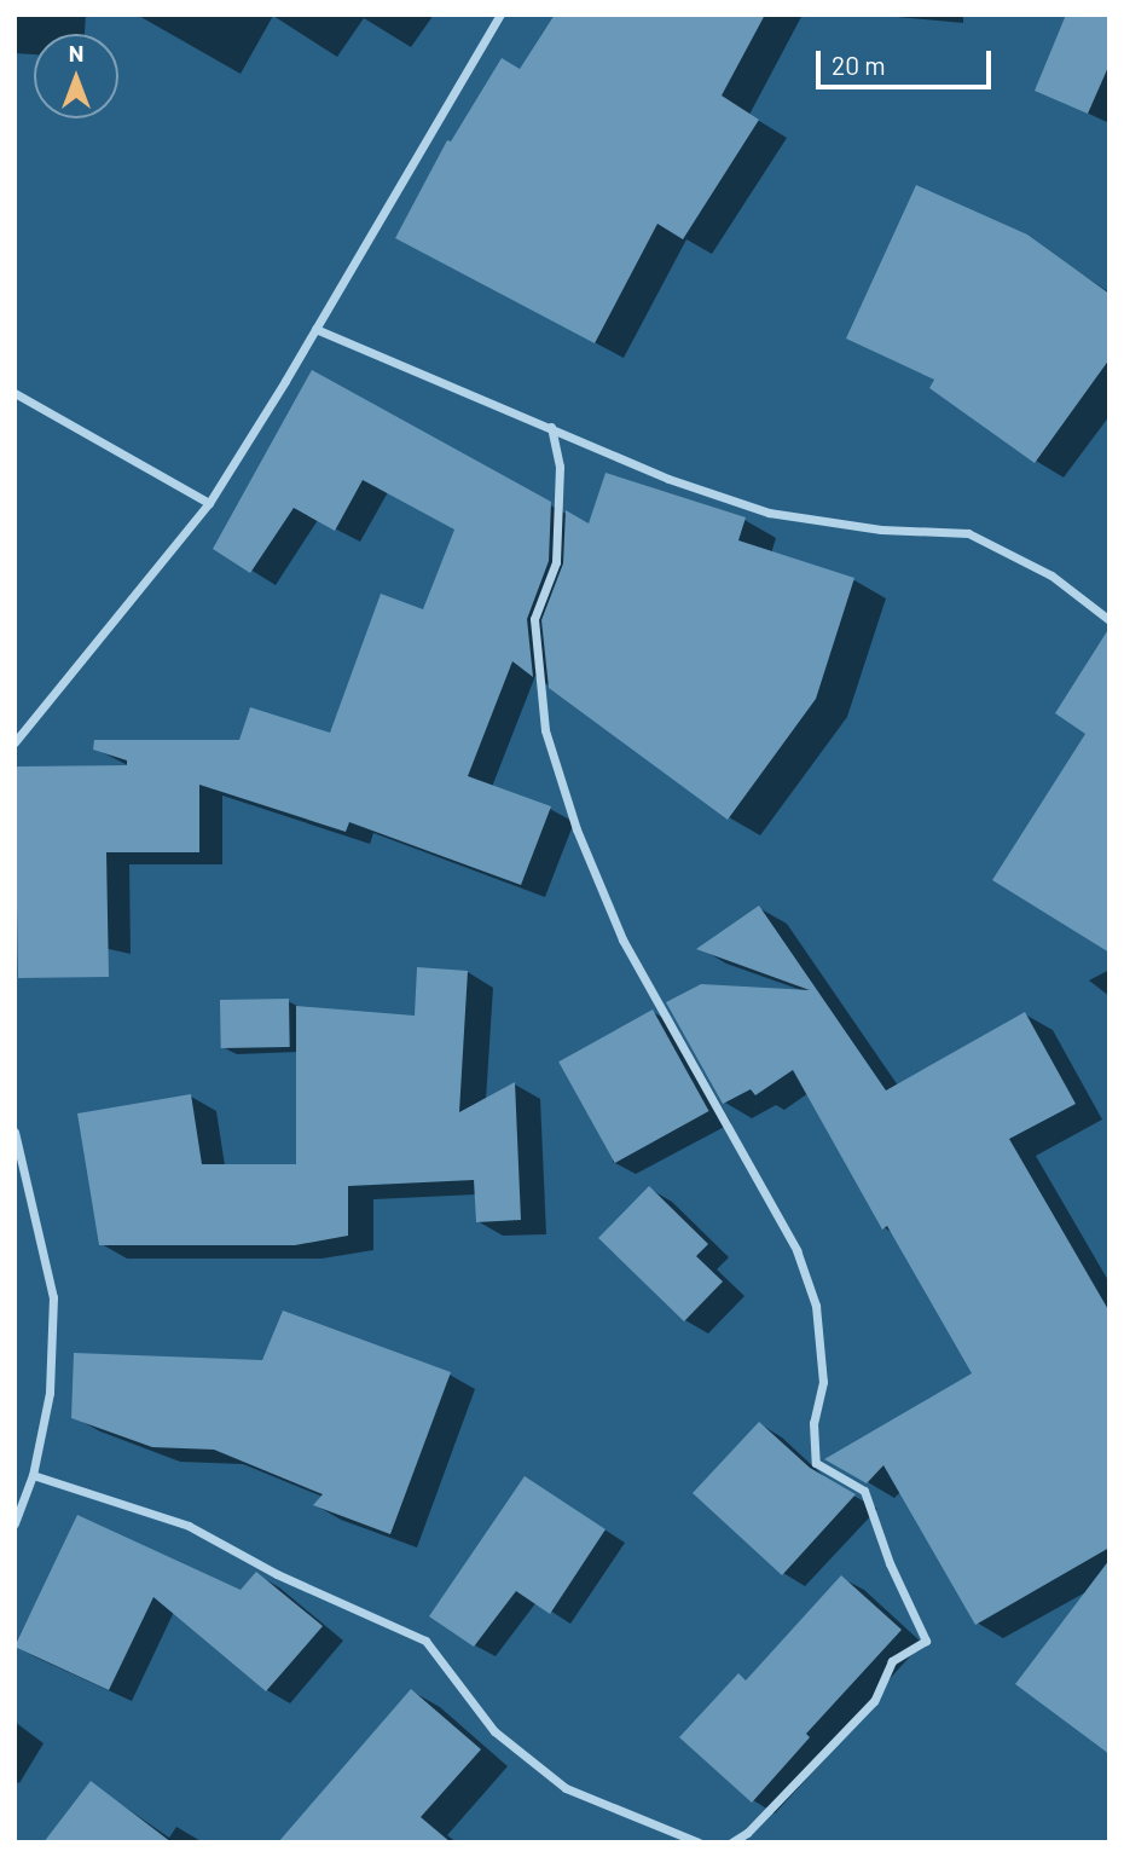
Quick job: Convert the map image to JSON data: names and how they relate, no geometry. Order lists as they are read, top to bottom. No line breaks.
{"scale_bar":"20 m","north":"top"}
